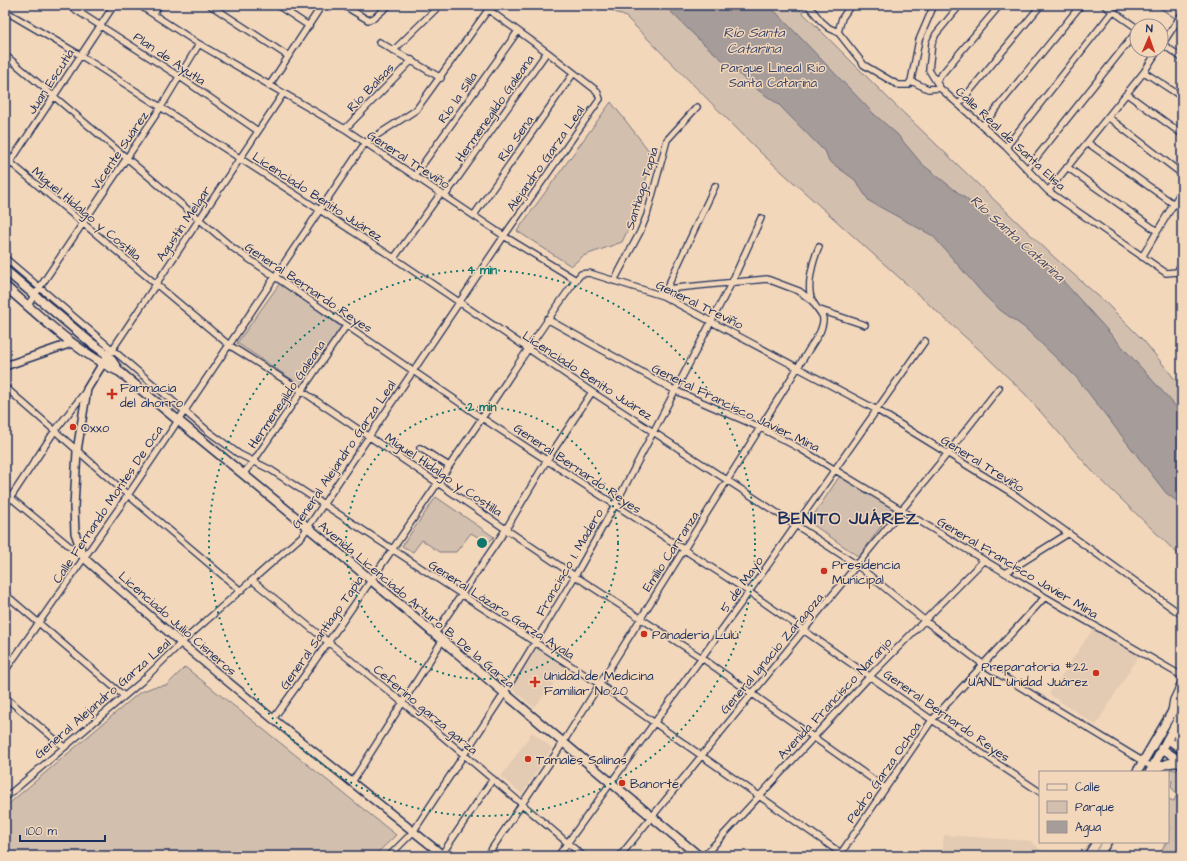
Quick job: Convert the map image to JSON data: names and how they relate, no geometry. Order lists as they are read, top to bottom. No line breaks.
{"streets":{"main road":["Avenida Licenciado Arturo B. De la Garza"],"street":["Plan de Ayutla","Juan Escutia","Río Balsas","Río la Silla","Hermenegildo Galeana","Río Sena","Calle Real de Santa Elisa","Vicente Suárez","Alejandro Garza Leal","General Treviño","Santiago Tapia","Licenciado Benito Juárez","Miguel Hidalgo y Costilla","Agustín Melgar","General Bernardo Reyes","General Francisco Javier Mina","General Alejandro Garza Leal","Calle Fernando Montes De Oca","Emilio Carranza","Francisco I. Madero","5 de Mayo","General Lázaro Garza Ayala","Licenciado Julio Cisneros","General Santiago Tapia","General Ignacio Zaragoza","Avenida Francisco Naranjo","Ceferino garza garza","Pedro Garza Ochoa"]},"crossings":[["Plan de Ayutla","Juan Escutia"],["Plan de Ayutla","Vicente Suárez"],["Plan de Ayutla","Agustín Melgar"],["Juan Escutia","Licenciado Benito Juárez"],["Juan Escutia","Miguel Hidalgo y Costilla"],["Juan Escutia","General Bernardo Reyes"],["Río Balsas","General Treviño"],["Río Balsas","Calle Fernando Montes De Oca"],["Río la Silla","General Treviño"],["Hermenegildo Galeana","General Treviño"],["Hermenegildo Galeana","Licenciado Benito Juárez"],["Hermenegildo Galeana","Miguel Hidalgo y Costilla"],["Hermenegildo Galeana","General Bernardo Reyes"],["Hermenegildo Galeana","Avenida Licenciado Arturo B. De la Garza"],["Hermenegildo Galeana","General Lázaro Garza Ayala"],["Río Sena","Alejandro Garza Leal"],["Río Sena","General Treviño"],["Vicente Suárez","General Treviño"],["Vicente Suárez","Licenciado Benito Juárez"],["Vicente Suárez","Miguel Hidalgo y Costilla"],["Vicente Suárez","General Bernardo Reyes"],["Vicente Suárez","Avenida Licenciado Arturo B. De la Garza"],["Vicente Suárez","General Lázaro Garza Ayala"],["Alejandro Garza Leal","General Treviño"],["Alejandro Garza Leal","General Alejandro Garza Leal"],["General Treviño","Santiago Tapia"],["General Treviño","Agustín Melgar"],["General Treviño","General Alejandro Garza Leal"],["General Treviño","Calle Fernando Montes De Oca"],["General Treviño","Emilio Carranza"],["General Treviño","Francisco I. Madero"],["General Treviño","5 de Mayo"],["General Treviño","General Santiago Tapia"],["General Treviño","General Ignacio Zaragoza"],["Licenciado Benito Juárez","Agustín Melgar"],["Licenciado Benito Juárez","General Alejandro Garza Leal"],["Licenciado Benito Juárez","Calle Fernando Montes De Oca"],["Licenciado Benito Juárez","Emilio Carranza"],["Licenciado Benito Juárez","Francisco I. Madero"],["Licenciado Benito Juárez","5 de Mayo"],["Licenciado Benito Juárez","General Santiago Tapia"],["Licenciado Benito Juárez","General Ignacio Zaragoza"],["Licenciado Benito Juárez","Avenida Francisco Naranjo"],["Licenciado Benito Juárez","Pedro Garza Ochoa"],["Miguel Hidalgo y Costilla","Agustín Melgar"],["Miguel Hidalgo y Costilla","General Alejandro Garza Leal"],["Miguel Hidalgo y Costilla","Calle Fernando Montes De Oca"],["Miguel Hidalgo y Costilla","Emilio Carranza"],["Miguel Hidalgo y Costilla","Francisco I. Madero"],["Miguel Hidalgo y Costilla","5 de Mayo"],["Miguel Hidalgo y Costilla","General Santiago Tapia"],["Miguel Hidalgo y Costilla","General Ignacio Zaragoza"],["Miguel Hidalgo y Costilla","Avenida Francisco Naranjo"],["Miguel Hidalgo y Costilla","Pedro Garza Ochoa"],["Agustín Melgar","General Bernardo Reyes"],["Agustín Melgar","Avenida Licenciado Arturo B. De la Garza"],["Agustín Melgar","General Lázaro Garza Ayala"],["Agustín Melgar","Licenciado Julio Cisneros"],["General Bernardo Reyes","General Alejandro Garza Leal"],["General Bernardo Reyes","Calle Fernando Montes De Oca"],["General Bernardo Reyes","Emilio Carranza"],["General Bernardo Reyes","Francisco I. Madero"],["General Bernardo Reyes","5 de Mayo"],["General Bernardo Reyes","General Santiago Tapia"],["General Bernardo Reyes","General Ignacio Zaragoza"],["General Bernardo Reyes","Avenida Francisco Naranjo"],["General Bernardo Reyes","Pedro Garza Ochoa"],["General Francisco Javier Mina","Emilio Carranza"],["General Francisco Javier Mina","Francisco I. Madero"],["General Francisco Javier Mina","5 de Mayo"],["General Francisco Javier Mina","General Santiago Tapia"],["General Francisco Javier Mina","General Ignacio Zaragoza"],["General Francisco Javier Mina","Avenida Francisco Naranjo"],["General Francisco Javier Mina","Pedro Garza Ochoa"],["General Alejandro Garza Leal","Avenida Licenciado Arturo B. De la Garza"],["General Alejandro Garza Leal","General Lázaro Garza Ayala"],["General Alejandro Garza Leal","Licenciado Julio Cisneros"],["General Alejandro Garza Leal","Ceferino garza garza"],["Calle Fernando Montes De Oca","Avenida Licenciado Arturo B. De la Garza"],["Calle Fernando Montes De Oca","General Lázaro Garza Ayala"],["Calle Fernando Montes De Oca","Licenciado Julio Cisneros"],["Emilio Carranza","Avenida Licenciado Arturo B. De la Garza"],["Emilio Carranza","General Lázaro Garza Ayala"],["Emilio Carranza","Ceferino garza garza"],["Francisco I. Madero","Avenida Licenciado Arturo B. De la Garza"],["Francisco I. Madero","General Lázaro Garza Ayala"],["Francisco I. Madero","Licenciado Julio Cisneros"],["Francisco I. Madero","Ceferino garza garza"],["5 de Mayo","Avenida Licenciado Arturo B. De la Garza"],["5 de Mayo","General Lázaro Garza Ayala"],["5 de Mayo","Ceferino garza garza"],["Avenida Licenciado Arturo B. De la Garza","General Lázaro Garza Ayala"],["Avenida Licenciado Arturo B. De la Garza","Licenciado Julio Cisneros"],["Avenida Licenciado Arturo B. De la Garza","General Santiago Tapia"],["Avenida Licenciado Arturo B. De la Garza","General Ignacio Zaragoza"],["Avenida Licenciado Arturo B. De la Garza","Avenida Francisco Naranjo"],["General Lázaro Garza Ayala","General Santiago Tapia"],["General Lázaro Garza Ayala","General Ignacio Zaragoza"],["General Lázaro Garza Ayala","Avenida Francisco Naranjo"],["General Lázaro Garza Ayala","Pedro Garza Ochoa"],["Licenciado Julio Cisneros","General Santiago Tapia"],["General Santiago Tapia","Ceferino garza garza"]],"districts":["BENITO JUÁREZ"],"water":["Río Santa Catarina"],"parks":["Parque Lineal Río Santa Catarina"],"places":{"health":["Farmacia del ahorro","Unidad de Medicina Familiar No:20"],"other":["Oxxo","Presidencia Municipal","Panadería Lulú","Preparatoria #22 UANL Unidad Juárez","Tamales Salinas","Banorte"]},"legend":["Calle","Parque","Agua"],"scale_bar":"100 m","north":"top","rings":["4 min","2 min"]}
